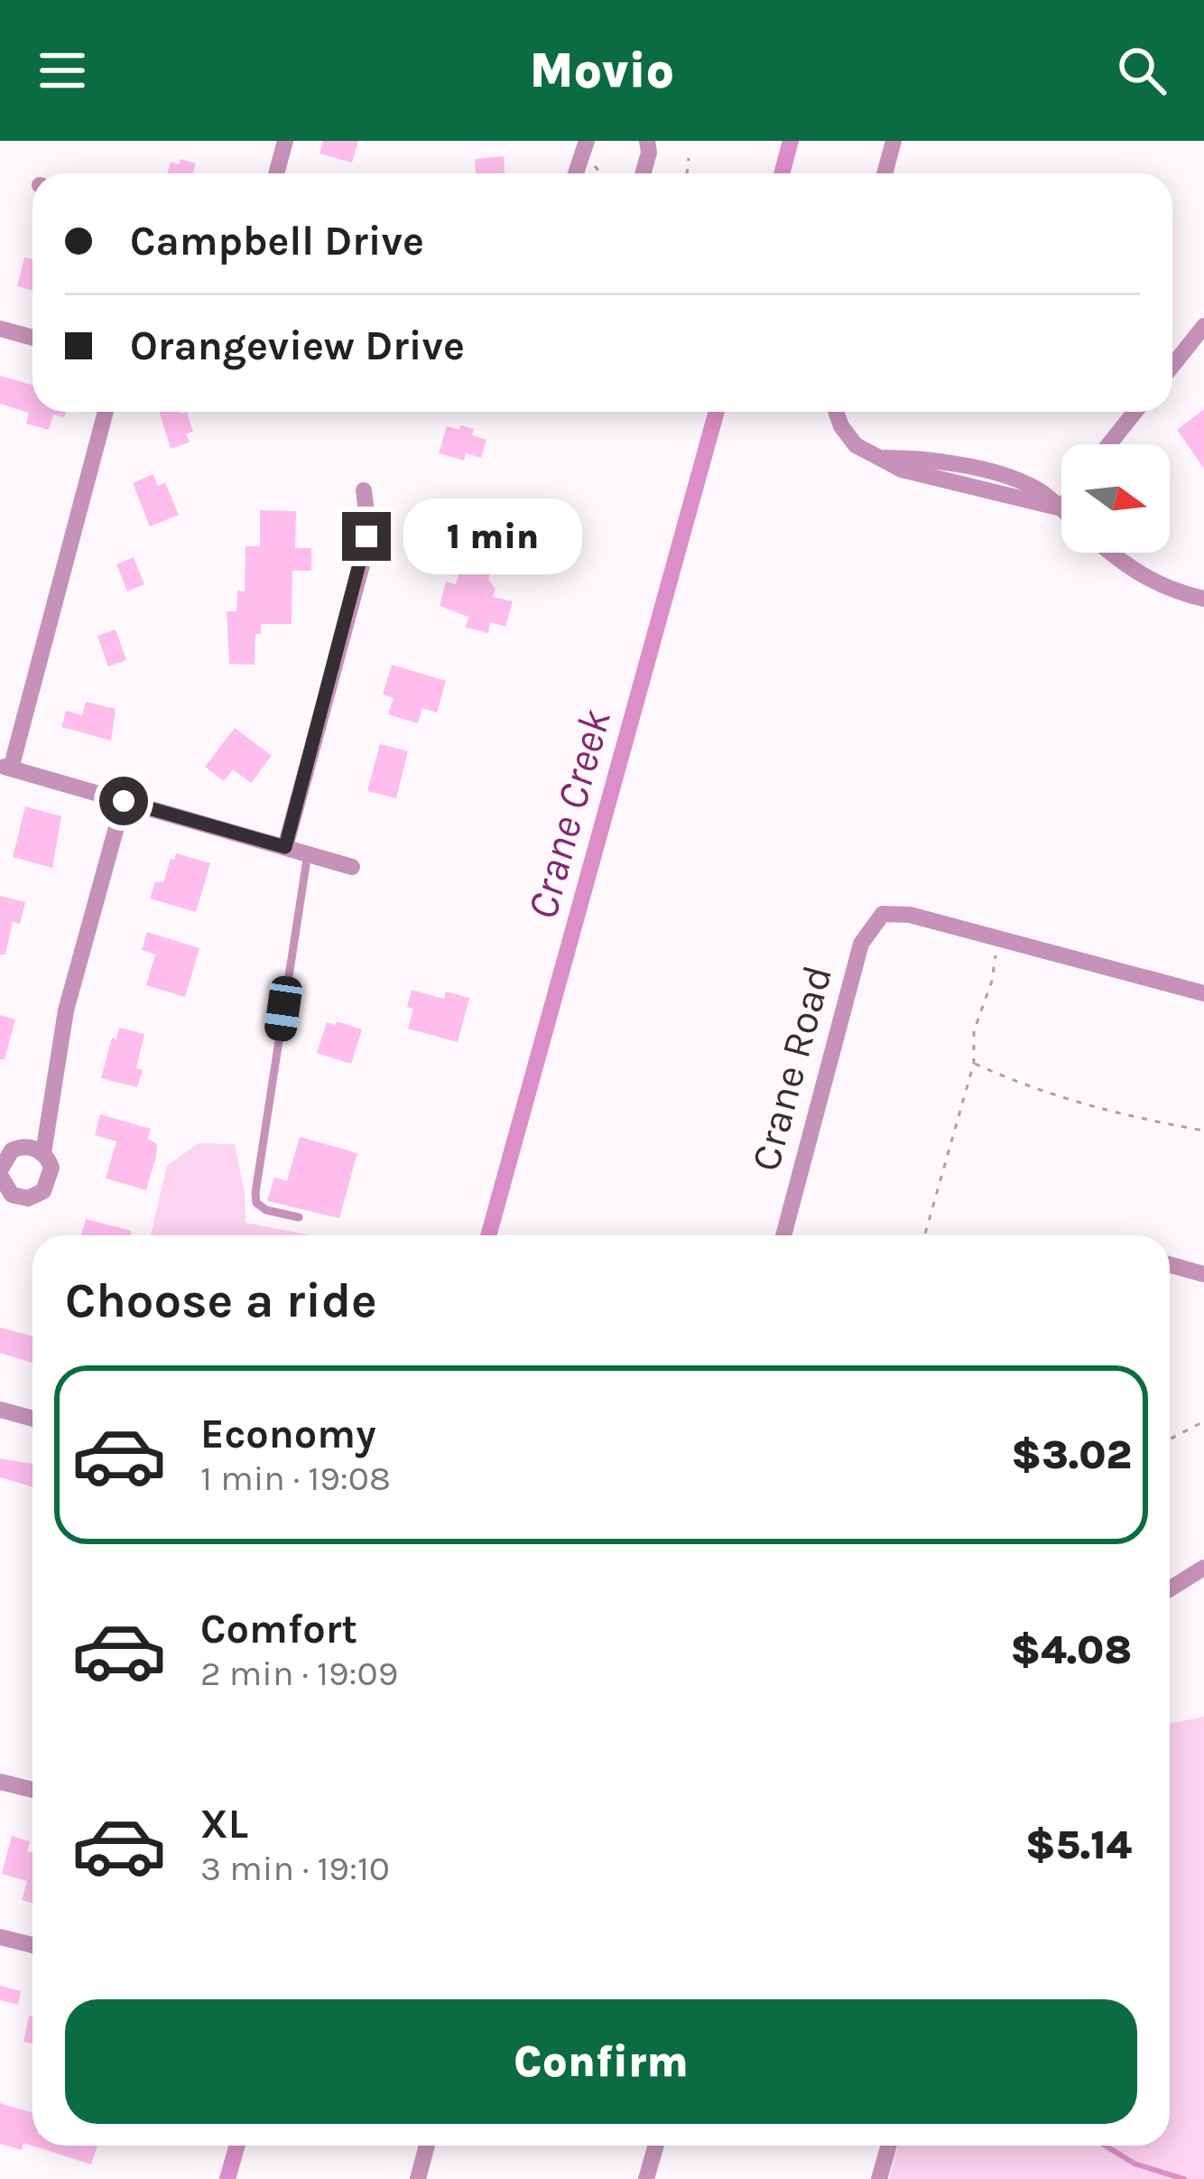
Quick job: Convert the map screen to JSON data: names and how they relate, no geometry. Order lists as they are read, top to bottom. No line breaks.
{"streets":{"street":["Crane Road"]},"water":["Crane Creek"],"north":"right","page":{"header":"Movio","banner":["Campbell Drive","Orangeview Drive"],"bubble":"1 min","heading":"Choose a ride","list":[{"name":"Economy","note":"1 min · 19:08","value":"$3.02"},{"name":"Comfort","note":"2 min · 19:09","value":"$4.08"},{"name":"XL","note":"3 min · 19:10","value":"$5.14"}],"buttons":"Confirm"}}
